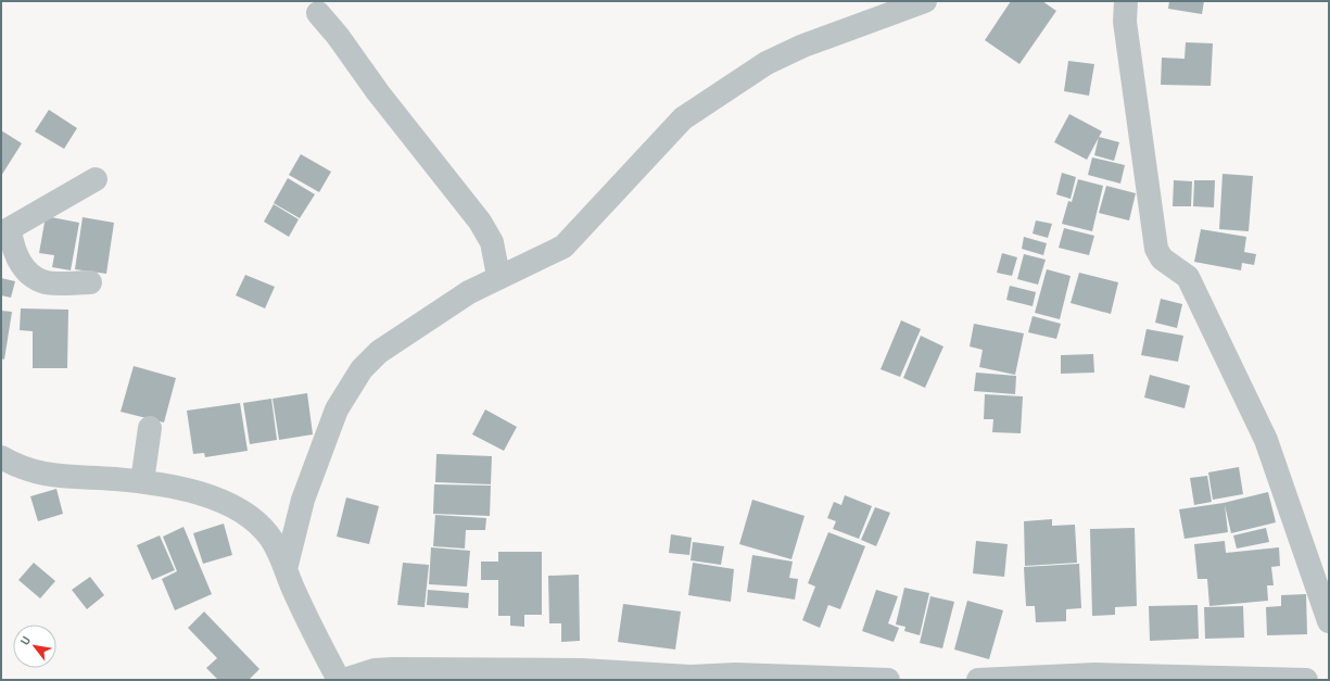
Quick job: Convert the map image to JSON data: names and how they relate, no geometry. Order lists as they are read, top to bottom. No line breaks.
{"north":"top left"}
